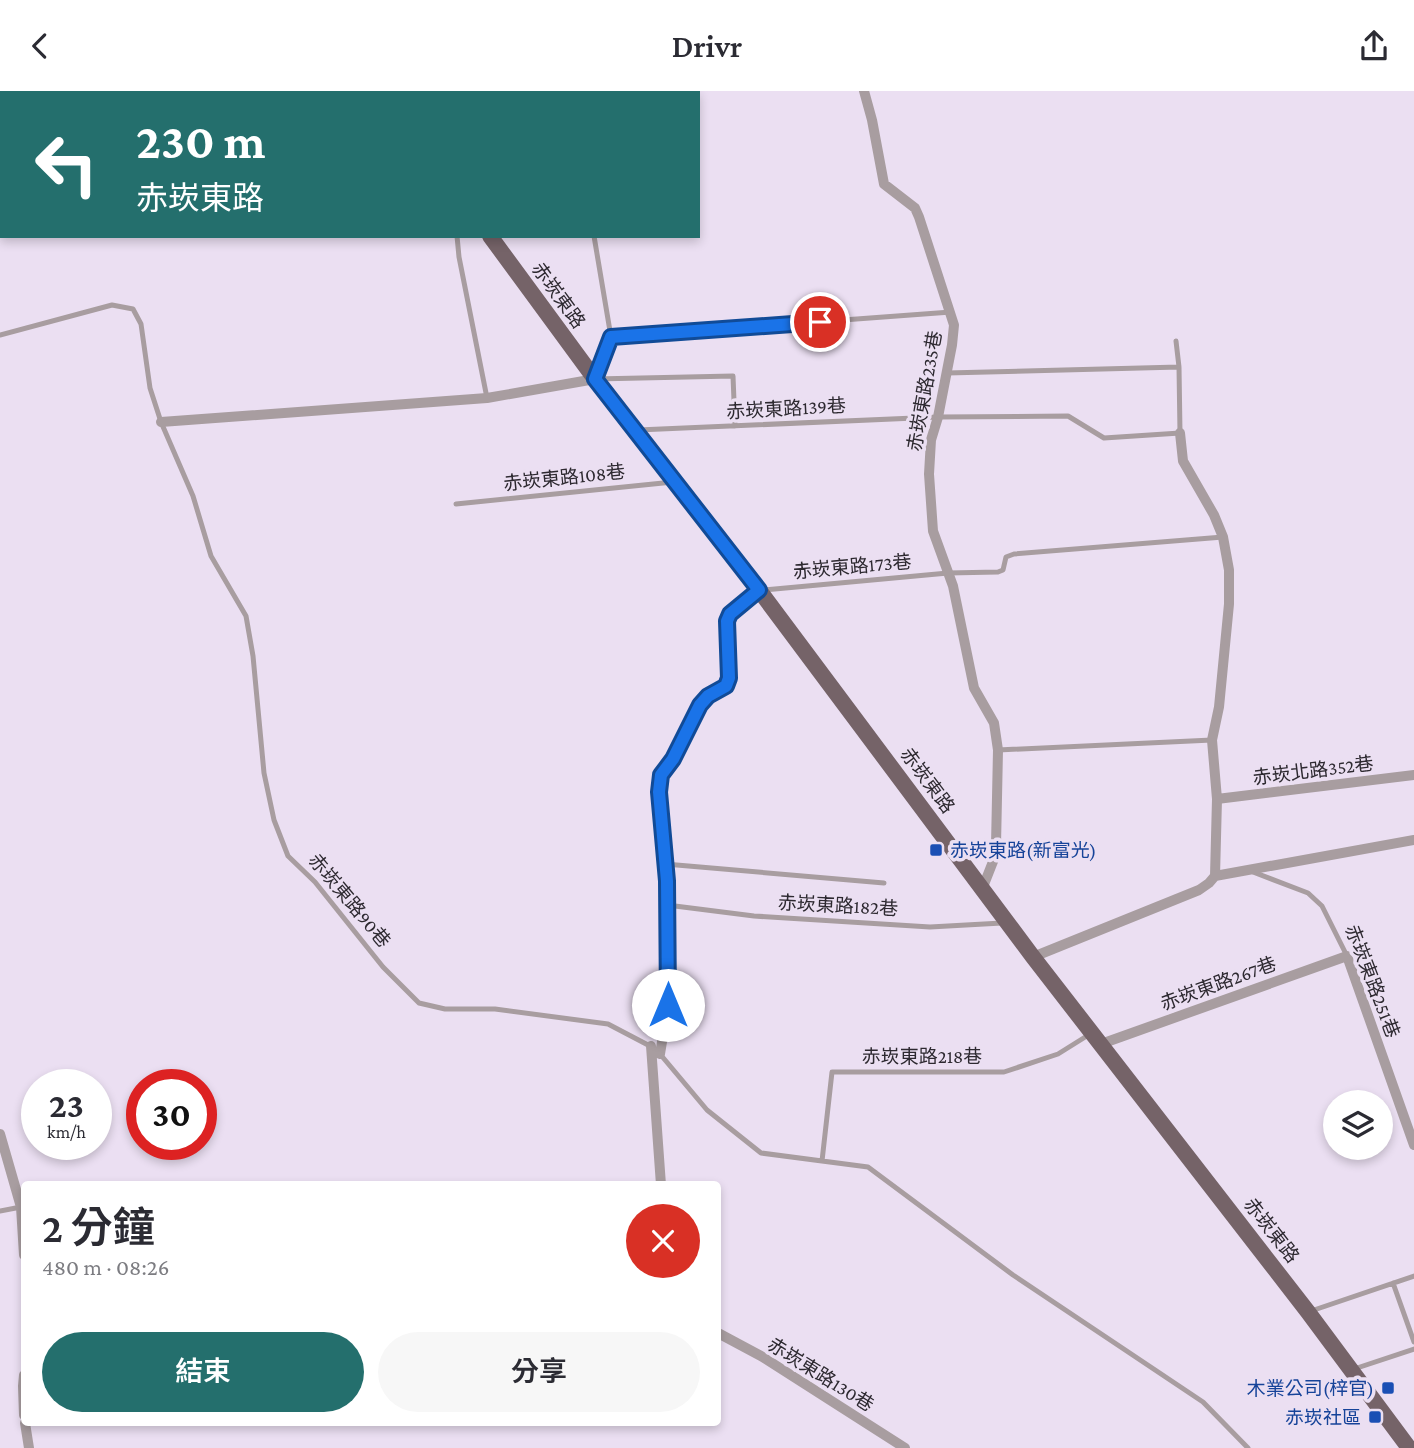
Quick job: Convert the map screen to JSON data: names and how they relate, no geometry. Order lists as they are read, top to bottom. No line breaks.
{"streets":{"main road":["赤崁東路"],"street":["赤崁東路235巷","赤崁北路352巷","赤崁東路251巷","赤崁東路267巷","赤崁東路130巷"],"lane":["赤崁東路139巷","赤崁東路108巷","赤崁東路173巷","赤崁東路90巷","赤崁東路182巷","赤崁東路218巷"]},"crossings":[["赤崁東路","赤崁東路235巷"],["赤崁東路","赤崁東路139巷"],["赤崁東路","赤崁東路108巷"],["赤崁東路","赤崁東路173巷"],["赤崁東路","赤崁東路182巷"],["赤崁東路","赤崁東路251巷"],["赤崁東路","赤崁東路267巷"],["赤崁東路","赤崁東路218巷"],["赤崁東路235巷","赤崁東路139巷"],["赤崁東路235巷","赤崁東路173巷"],["赤崁東路251巷","赤崁東路267巷"],["赤崁東路267巷","赤崁東路218巷"]],"places":{"transit":["赤崁東路(新富光)","木業公司(梓官)","赤崁社區"]},"page":{"header":"Drivr","turn":["230 m","赤崁東路"],"speed":"23 km/h","limit":"30","heading":["2 分鐘","480 m · 08:26"],"buttons":["結束","分享"]}}
